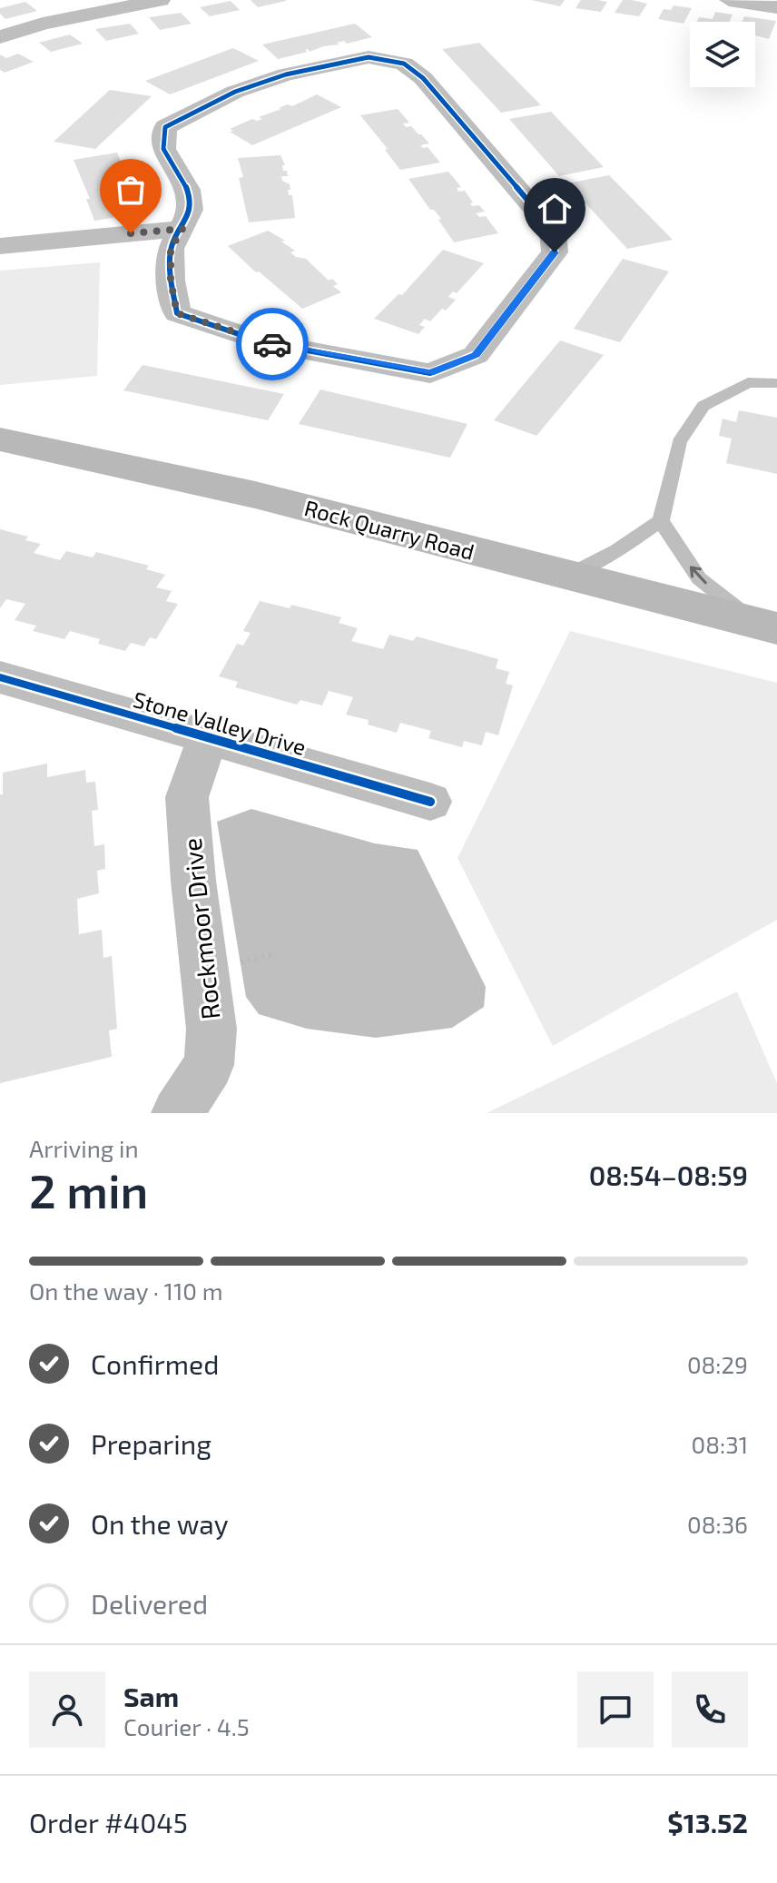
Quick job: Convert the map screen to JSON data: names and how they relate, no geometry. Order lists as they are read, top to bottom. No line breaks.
{"streets":{"main road":["Rock Quarry Road"],"street":["Stone Valley Drive","Rockmoor Drive"]},"crossings":[["Stone Valley Drive","Rockmoor Drive"]],"page":{"heading":["2 min","Arriving in","08:54–08:59"],"panel":["Sam","Courier · 4.5","Order #4045","$13.52"],"bar":"On the way · 110 m","list":[["Confirmed","08:29"],["Preparing","08:31"],["On the way","08:36"],"Delivered"]}}
